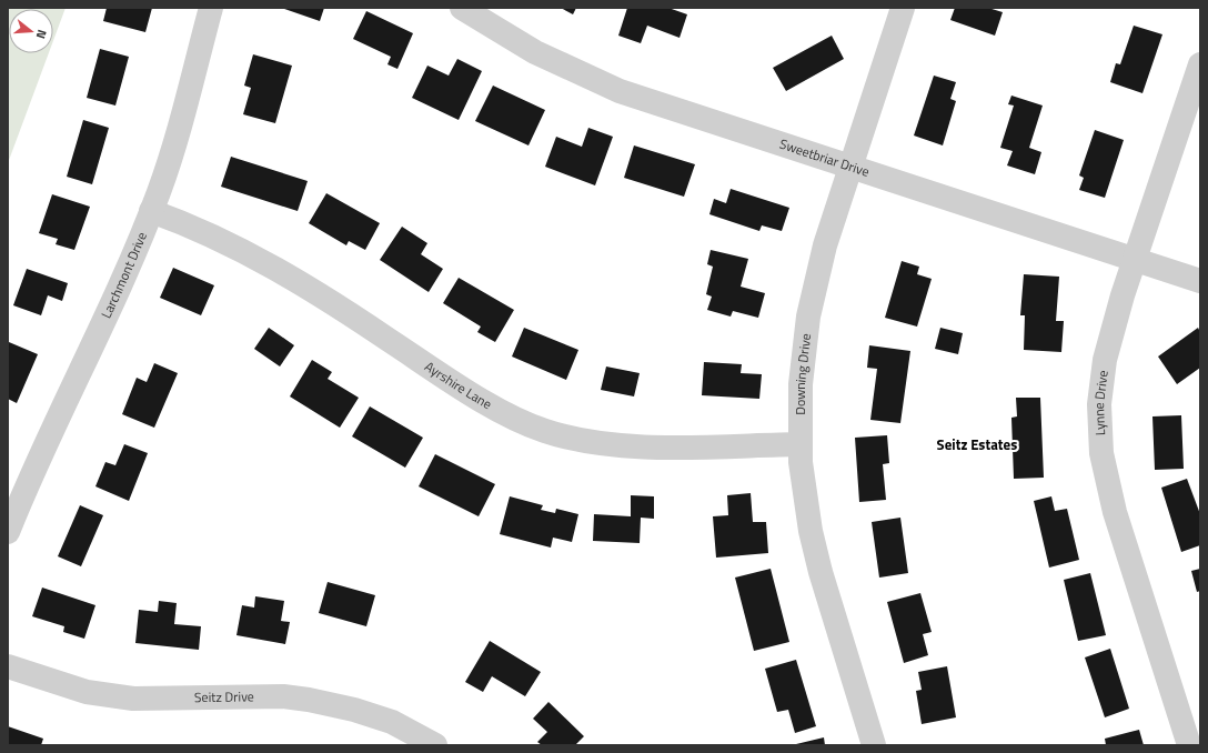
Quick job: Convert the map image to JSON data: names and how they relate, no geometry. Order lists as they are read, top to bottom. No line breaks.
{"streets":{"street":["Sweetbriar Drive","Larchmont Drive","Downing Drive","Ayrshire Lane","Lynne Drive","Seitz Drive"]},"crossings":[["Sweetbriar Drive","Downing Drive"],["Sweetbriar Drive","Lynne Drive"],["Larchmont Drive","Ayrshire Lane"],["Downing Drive","Ayrshire Lane"]],"districts":["Seitz Estates"],"north":"right"}
